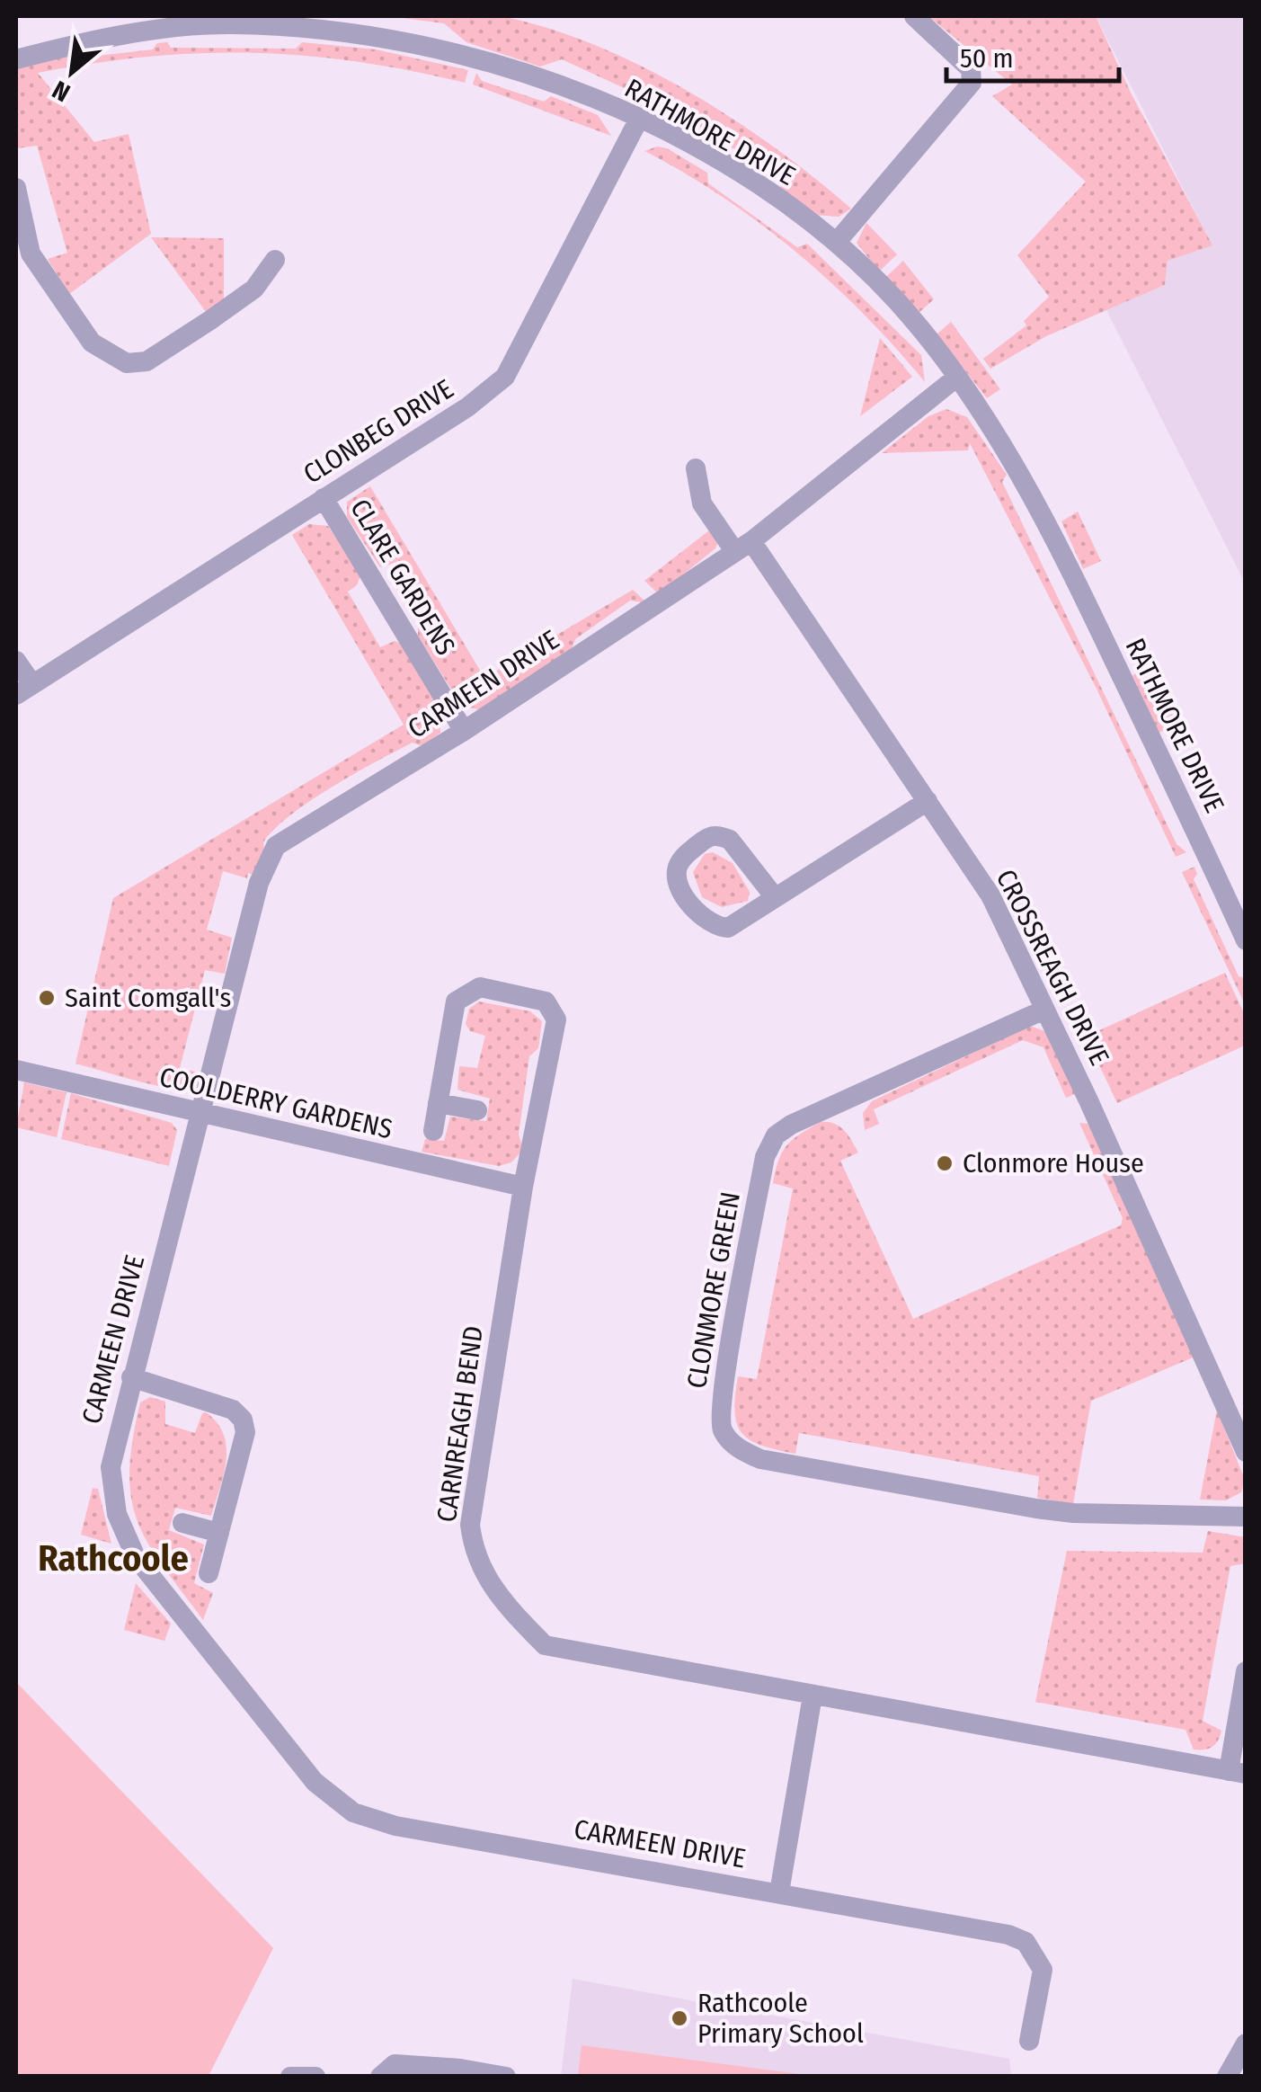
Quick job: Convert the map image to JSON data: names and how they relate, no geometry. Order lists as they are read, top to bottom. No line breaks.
{"streets":{"street":["RATHMORE DRIVE","CLONBEG DRIVE","CLARE GARDENS","CARMEEN DRIVE","CROSSREAGH DRIVE","COOLDERRY GARDENS","CLONMORE GREEN","CARNREAGH BEND"]},"crossings":[["RATHMORE DRIVE","CLONBEG DRIVE"],["RATHMORE DRIVE","CARMEEN DRIVE"],["CLONBEG DRIVE","CLARE GARDENS"],["CLARE GARDENS","CARMEEN DRIVE"],["CARMEEN DRIVE","CROSSREAGH DRIVE"],["CARMEEN DRIVE","COOLDERRY GARDENS"],["CROSSREAGH DRIVE","CLONMORE GREEN"],["COOLDERRY GARDENS","CARNREAGH BEND"]],"districts":["Rathcoole"],"places":["Saint Comgall's","Clonmore House","Rathcoole Primary School"],"scale_bar":"50 m","north":"bottom left"}
